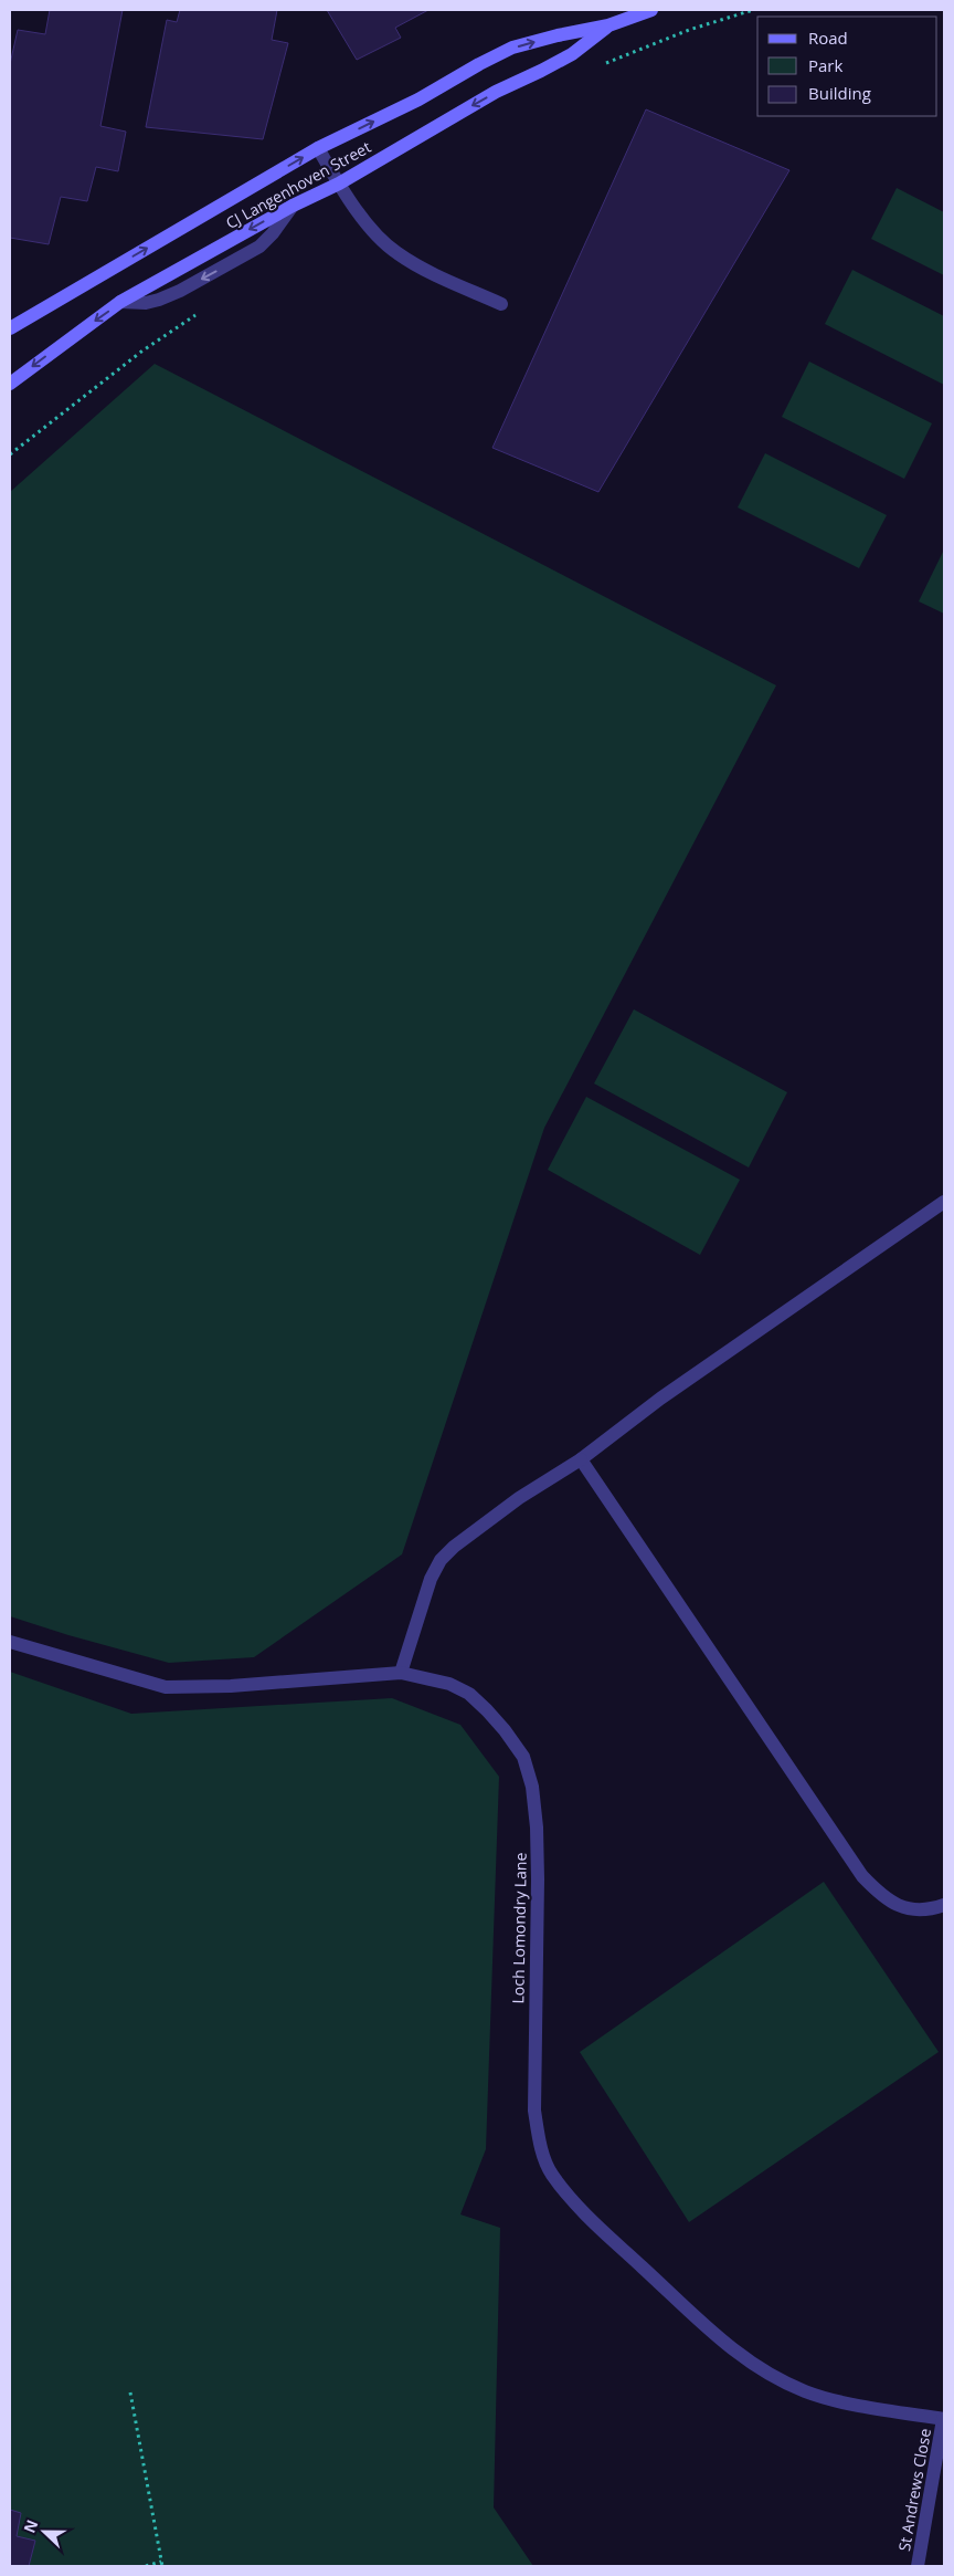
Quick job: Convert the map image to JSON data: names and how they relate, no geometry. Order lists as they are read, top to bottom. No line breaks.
{"streets":{"street":["CJ Langenhoven Street","Loch Lomondry Lane","St Andrews Close"]},"crossings":[["Loch Lomondry Lane","St Andrews Close"]],"legend":["Road","Park","Building"],"north":"left"}
